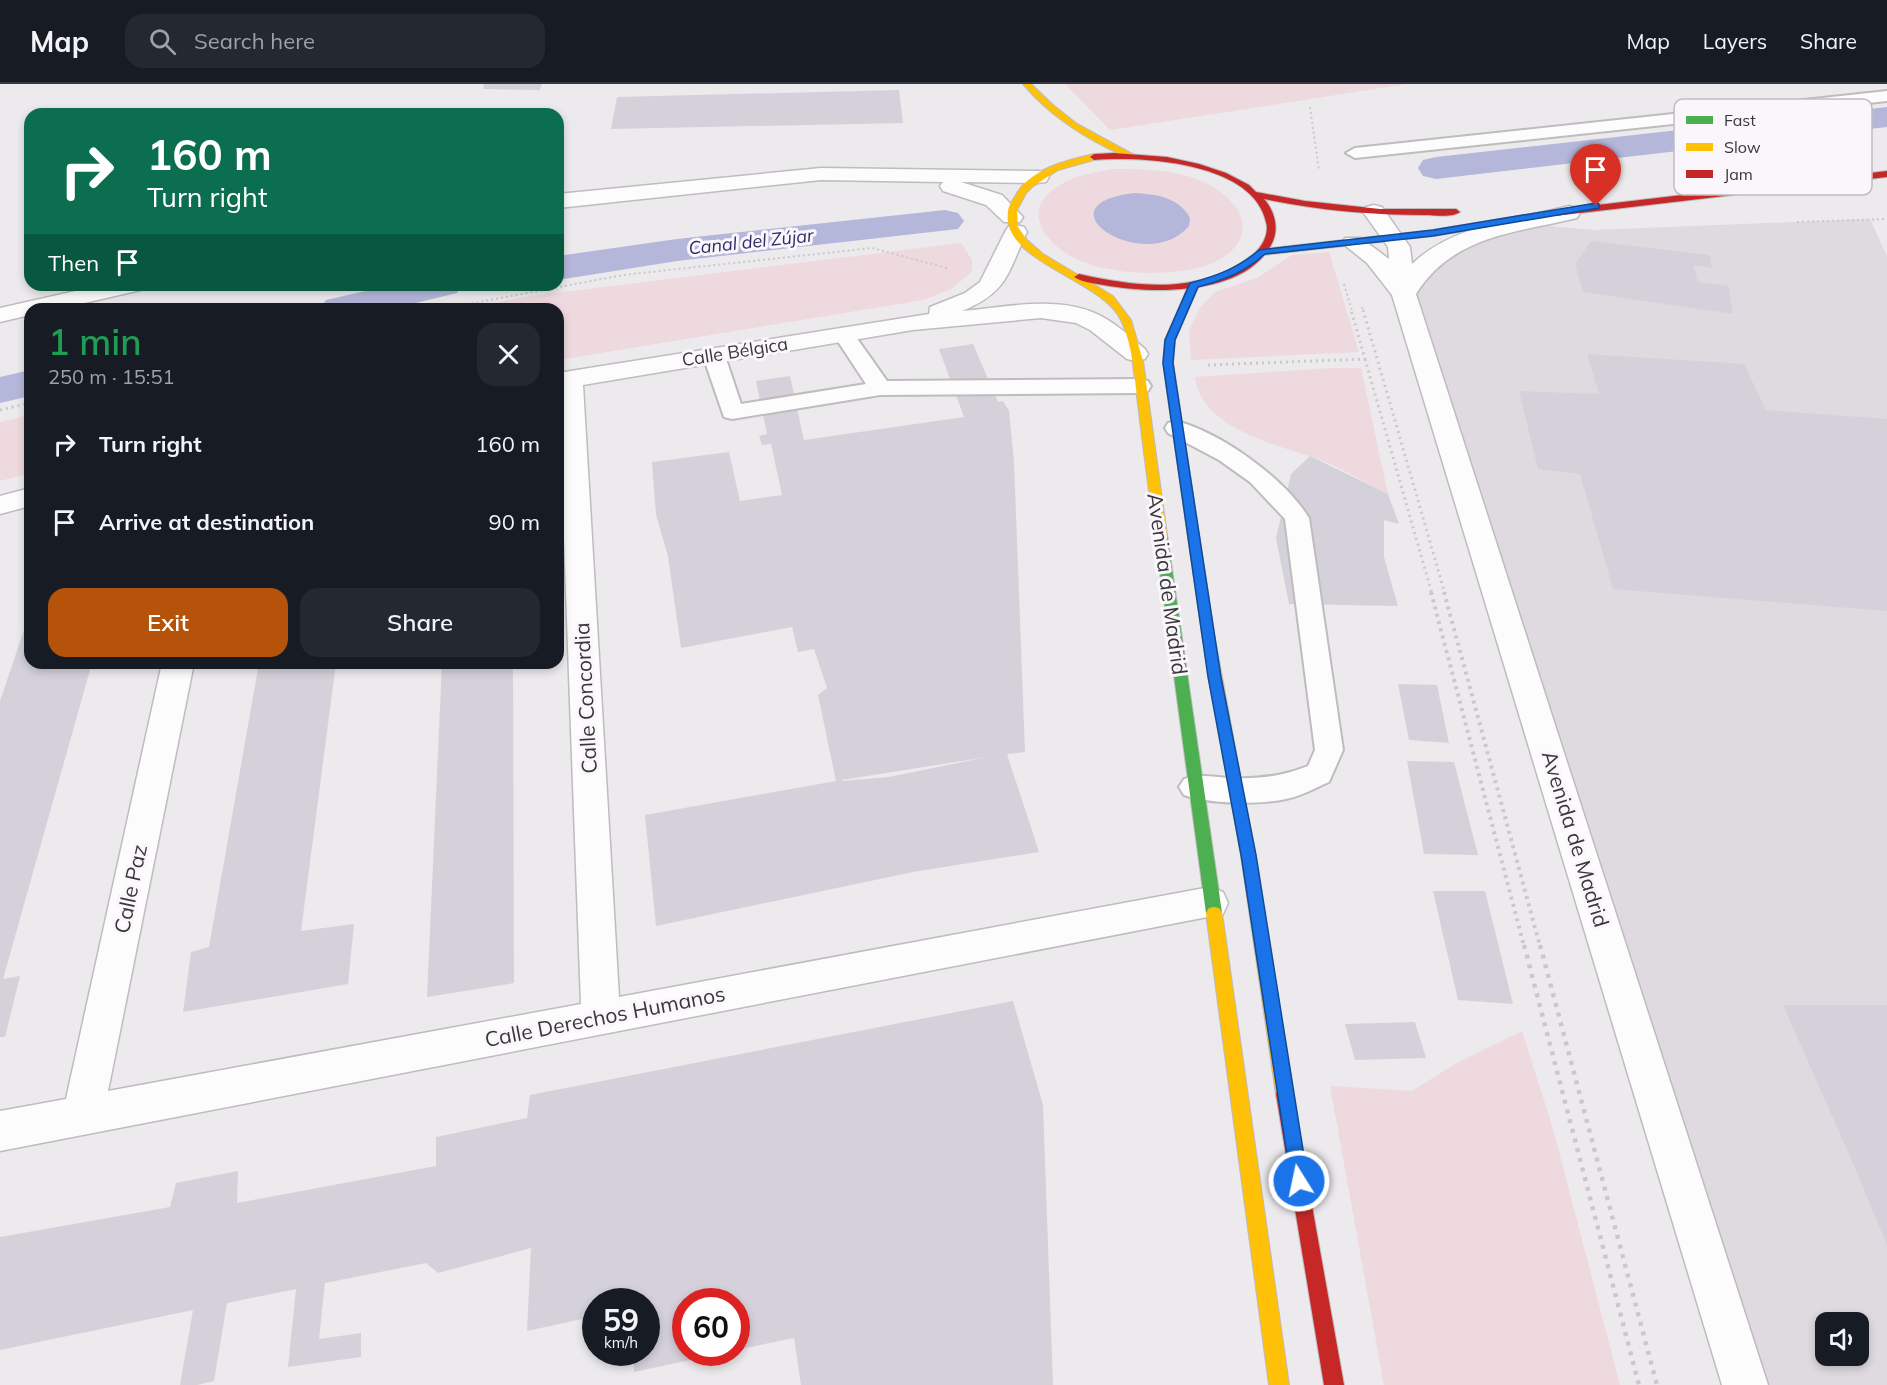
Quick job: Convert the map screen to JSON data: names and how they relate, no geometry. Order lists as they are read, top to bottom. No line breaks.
{"streets":{"main road":["Avenida de Madrid"],"street":["Calle Bélgica","Calle Concordia","Calle Paz","Calle Derechos Humanos"]},"crossings":[["Calle Bélgica","Calle Concordia"],["Avenida de Madrid","Calle Derechos Humanos"],["Calle Concordia","Calle Derechos Humanos"],["Calle Paz","Calle Derechos Humanos"]],"water":["Canal del Zújar"],"legend":["Fast","Slow","Jam"],"page":{"header":"Map","search":"Search here","nav":["Map","Layers","Share"],"turn":["160 m","Turn right"],"then":"Then","heading":["1 min","250 m · 15:51"],"list":[{"name":"Turn right","value":"160 m"},{"name":"Arrive at destination","value":"90 m"}],"buttons":["Exit","Share"],"speed":"59 km/h","limit":"60"}}
